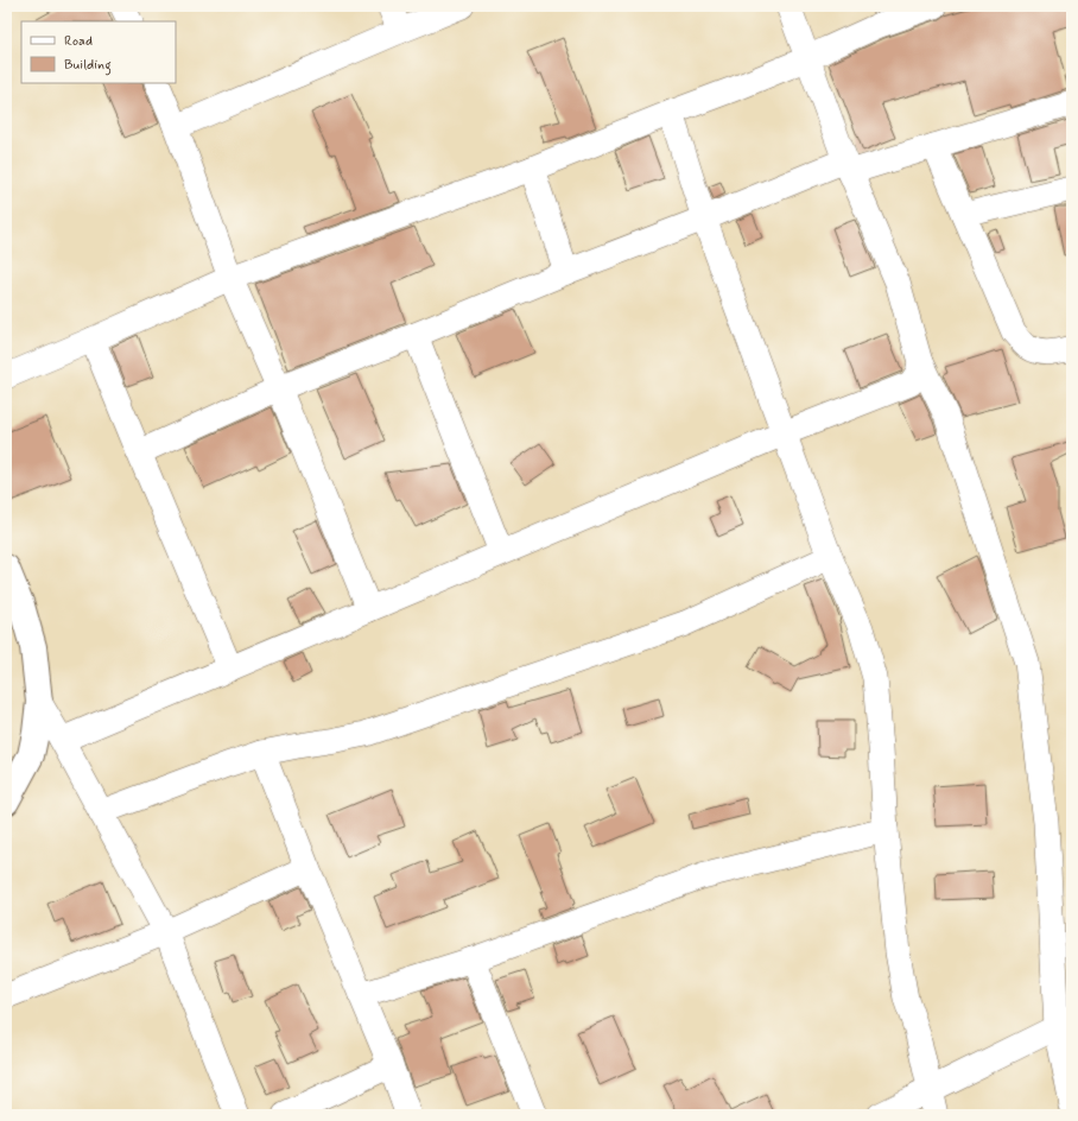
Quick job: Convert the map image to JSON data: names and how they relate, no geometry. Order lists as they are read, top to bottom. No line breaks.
{"legend":["Road","Building"]}
